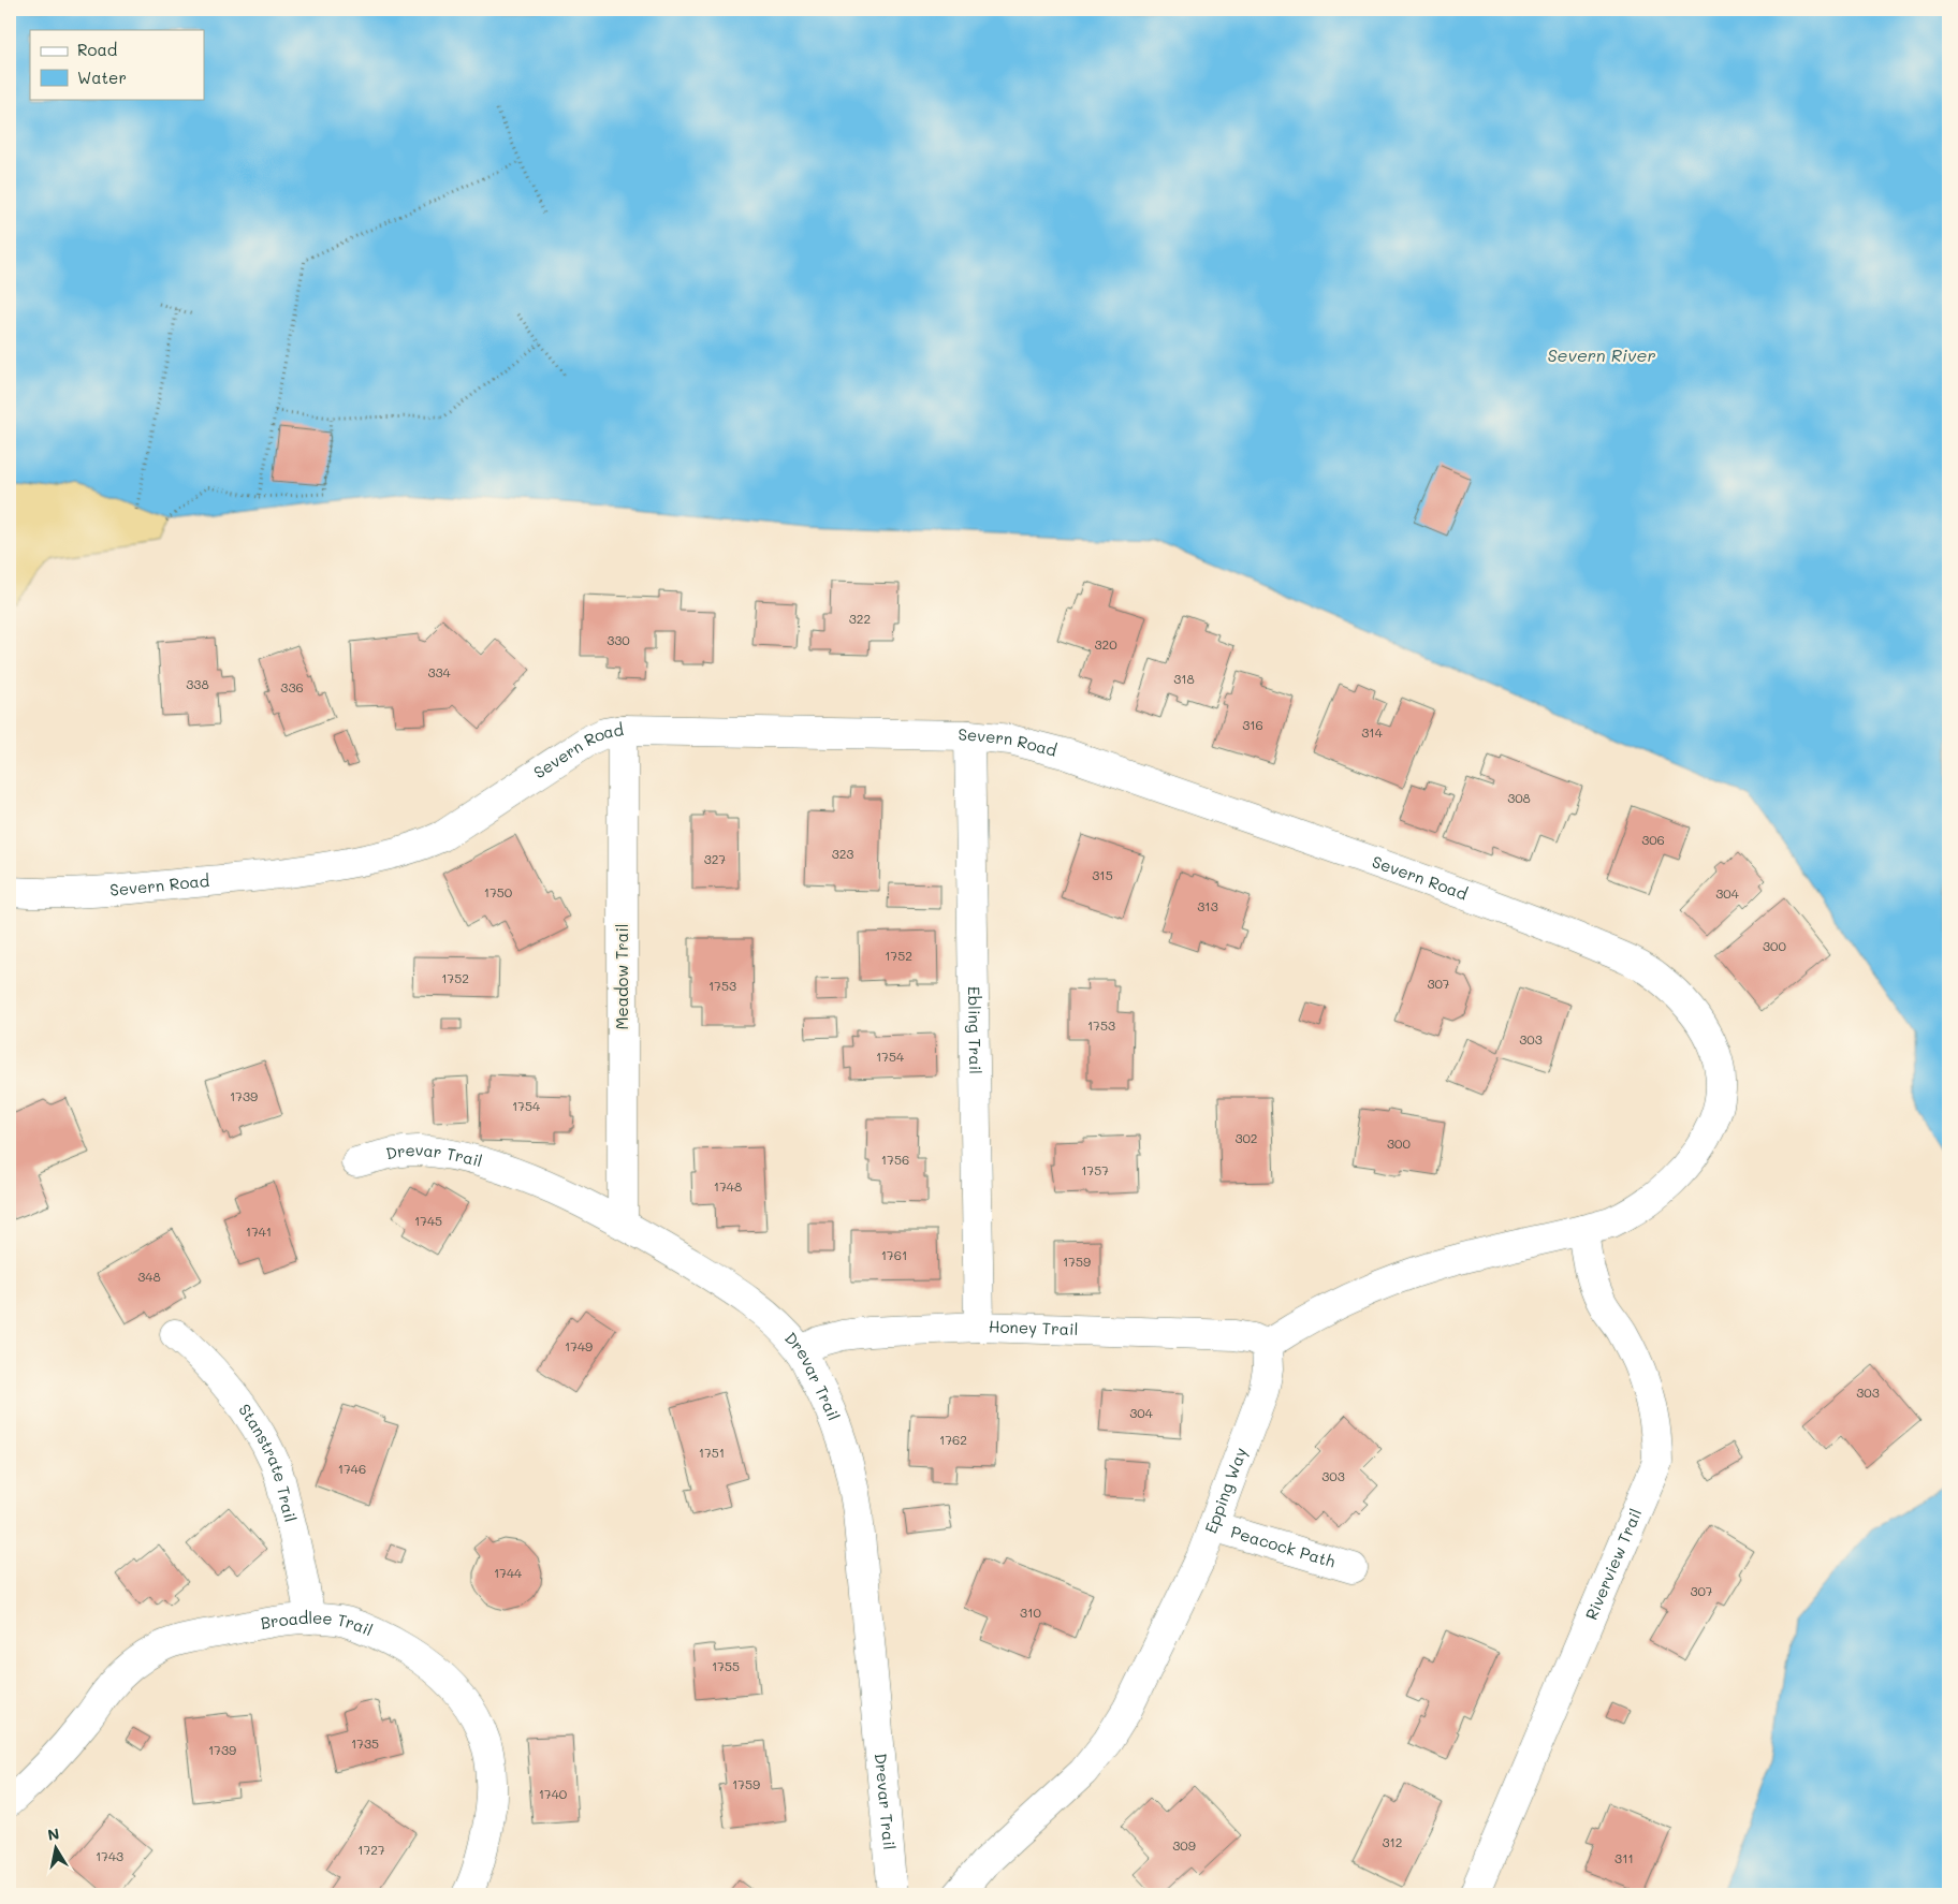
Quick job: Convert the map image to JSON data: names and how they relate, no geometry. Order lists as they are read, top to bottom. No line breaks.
{"streets":{"street":["Severn Road","Meadow Trail","Ebling Trail","Drevar Trail","Honey Trail","Stanstrate Trail","Epping Way","Peacock Path","Riverview Trail","Broadlee Trail"]},"crossings":[["Severn Road","Meadow Trail"],["Severn Road","Ebling Trail"],["Severn Road","Riverview Trail"],["Meadow Trail","Drevar Trail"],["Ebling Trail","Honey Trail"],["Drevar Trail","Honey Trail"],["Honey Trail","Epping Way"],["Stanstrate Trail","Broadlee Trail"],["Epping Way","Peacock Path"]],"water":["Severn River"],"house_numbers":["322","330","320","334","318","338","336","316","314","308","306","323","327","315","1750","304","313","300","1752","1752","307","1753","1753","303","1754","1739","1754","302","300","1756","1757","1748","1745","1741","1761","1759","348","1749","303","304","1762","1751","1746","303","1744","307","310","1755","1735","1739","1759","1740","312","309","1727","1743","311"],"legend":["Road","Water"],"north":"top"}
